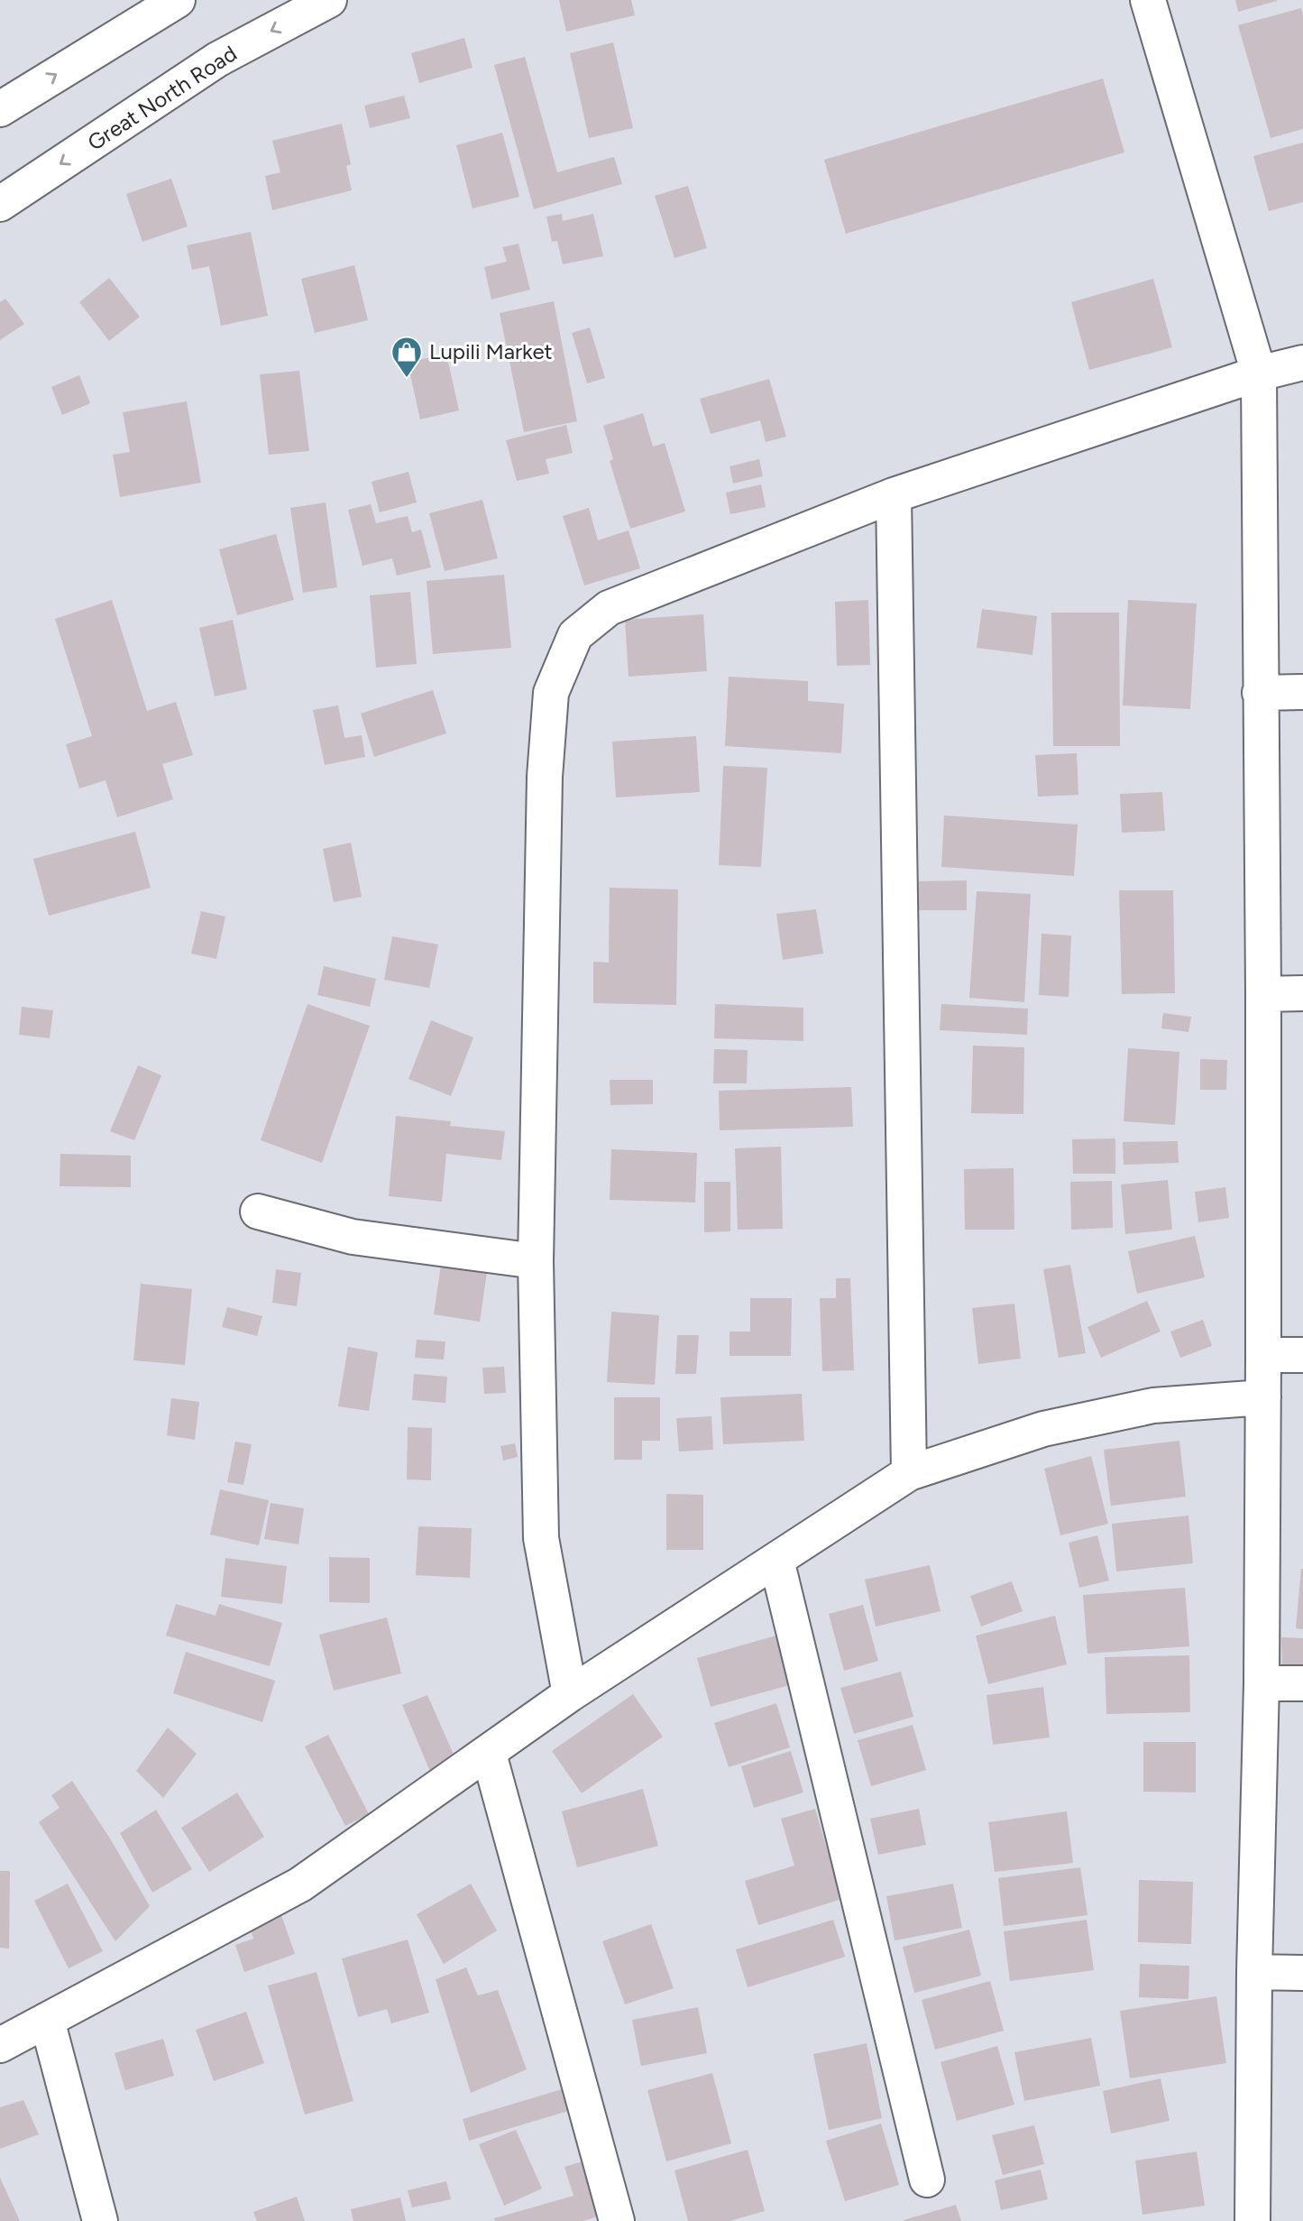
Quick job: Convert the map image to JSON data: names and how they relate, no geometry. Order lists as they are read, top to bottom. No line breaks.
{"streets":{"street":["Great North Road"]},"places":{"shop":["Lupili Market"]}}
